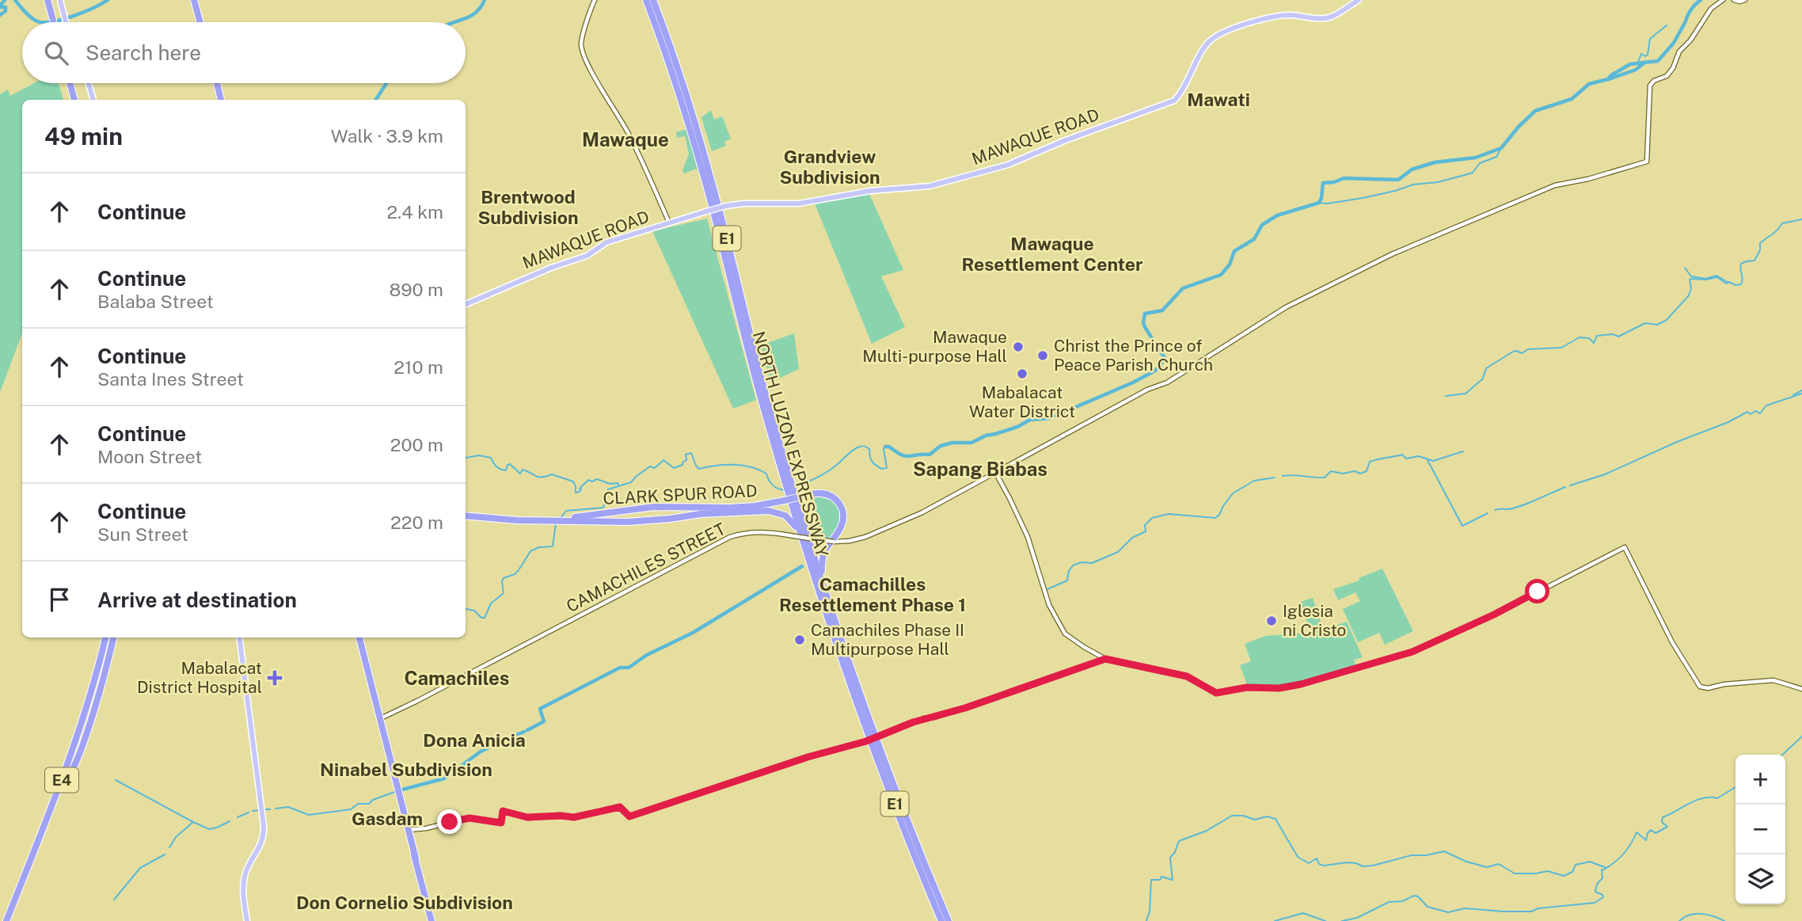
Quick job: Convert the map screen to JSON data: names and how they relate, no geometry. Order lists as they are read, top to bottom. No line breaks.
{"streets":{"highway":["E1","NORTH LUZON EXPRESSWAY","CLARK SPUR ROAD","E4"],"main road":["MAWAQUE ROAD"],"street":["CAMACHILES STREET"]},"crossings":[["NORTH LUZON EXPRESSWAY","CLARK SPUR ROAD"]],"districts":["Mawati","Mawaque","Grandview Subdivision","Brentwood Subdivision","Mawaque Resettlement Center","Sapang Biabas","Camachilles Resettlement Phase 1","Camachiles","Dona Anicia","Ninabel Subdivision","Gasdam","Don Cornelio Subdivision"],"places":{"other":["Mawaque Multi-purpose Hall","Christ the Prince of Peace Parish Church","Mabalacat Water District","Iglesia ni Cristo","Camachiles Phase II Multipurpose Hall"],"health":["Mabalacat District Hospital"]},"page":{"search":"Search here","heading":["49 min","Walk · 3.9 km"],"list":[["Continue","2.4 km"],["Continue","Balaba Street","890 m"],["Continue","Santa Ines Street","210 m"],["Continue","Moon Street","200 m"],["Continue","Sun Street","220 m"],"Arrive at destination"],"map_buttons":["+","−"]}}
